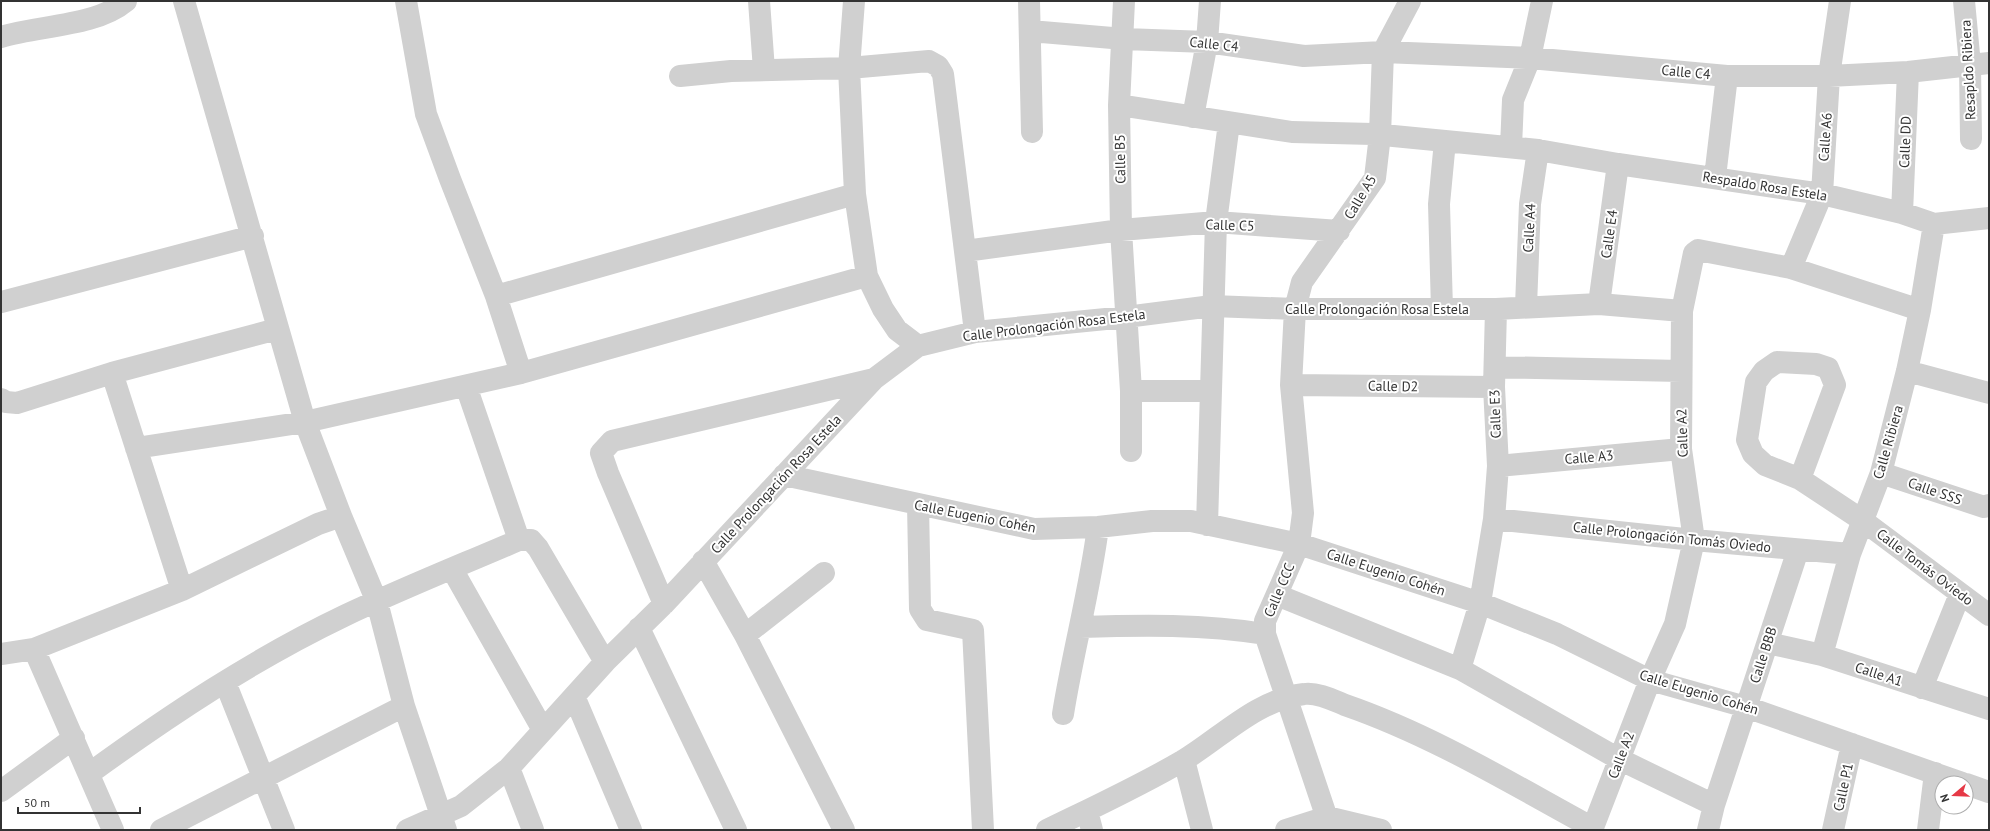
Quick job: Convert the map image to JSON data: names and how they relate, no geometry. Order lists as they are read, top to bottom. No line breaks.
{"streets":{"street":["Calle C4","Resapldo Ribiera","Calle A6","Calle DD","Calle B5","Respaldo Rosa Estela","Calle A5","Calle C5","Calle A4","Calle E4","Calle Prolongación Rosa Estela","Calle D2","Calle E3","Calle A2","Calle Ribiera","Calle A3","Calle SSS","Calle Eugenio Cohén","Calle Prolongación Tomás Oviedo","Calle Tomás Oviedo","Calle CCC","Calle BBB","Calle A1","Calle P1"]},"crossings":[["Calle C4","Resapldo Ribiera"],["Calle C4","Calle A6"],["Calle C4","Calle DD"],["Calle C4","Calle B5"],["Calle C4","Calle A5"],["Calle A6","Respaldo Rosa Estela"],["Calle A6","Calle A2"],["Calle DD","Respaldo Rosa Estela"],["Calle B5","Respaldo Rosa Estela"],["Calle B5","Calle C5"],["Calle B5","Calle Prolongación Rosa Estela"],["Respaldo Rosa Estela","Calle A5"],["Respaldo Rosa Estela","Calle A4"],["Respaldo Rosa Estela","Calle E4"],["Respaldo Rosa Estela","Calle Ribiera"],["Calle A5","Calle C5"],["Calle A5","Calle Prolongación Rosa Estela"],["Calle A5","Calle D2"],["Calle A5","Calle CCC"],["Calle A4","Calle Prolongación Rosa Estela"],["Calle E4","Calle Prolongación Rosa Estela"],["Calle Prolongación Rosa Estela","Calle E3"],["Calle Prolongación Rosa Estela","Calle A2"],["Calle Prolongación Rosa Estela","Calle Eugenio Cohén"],["Calle D2","Calle E3"],["Calle D2","Calle A2"],["Calle D2","Calle CCC"],["Calle E3","Calle A3"],["Calle E3","Calle Eugenio Cohén"],["Calle E3","Calle Prolongación Tomás Oviedo"],["Calle A2","Calle Ribiera"],["Calle A2","Calle A3"],["Calle A2","Calle Eugenio Cohén"],["Calle A2","Calle Prolongación Tomás Oviedo"],["Calle Ribiera","Calle SSS"],["Calle Ribiera","Calle Prolongación Tomás Oviedo"],["Calle Ribiera","Calle Tomás Oviedo"],["Calle Ribiera","Calle A1"],["Calle Eugenio Cohén","Calle CCC"],["Calle Eugenio Cohén","Calle BBB"],["Calle Eugenio Cohén","Calle P1"],["Calle Prolongación Tomás Oviedo","Calle BBB"],["Calle BBB","Calle A1"]],"scale_bar":"50 m","north":"left"}
